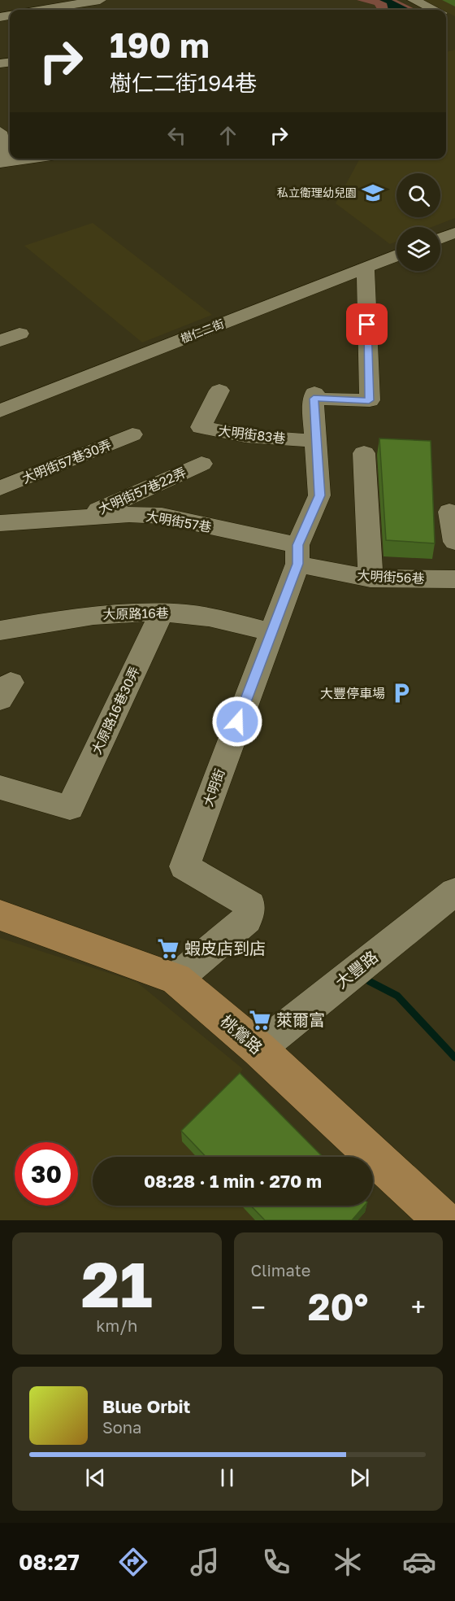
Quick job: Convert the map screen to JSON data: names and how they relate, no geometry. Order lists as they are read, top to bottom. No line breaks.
{"streets":{"main road":["桃鶯路"],"street":["樹仁二街","大明街83巷","大明街57巷30弄","大明街57巷22弄","大明街57巷","大明街56巷","大原路16巷","大原路16巷30弄","大明街","大豐路"]},"crossings":[["樹仁二街","大明街"],["大明街83巷","大明街"],["大明街57巷22弄","大明街57巷"],["大明街57巷","大明街56巷"],["大明街57巷","大明街"],["大明街56巷","大明街"],["大原路16巷","大原路16巷30弄"],["大原路16巷","大明街"],["大明街","桃鶯路"],["大豐路","桃鶯路"]],"places":{"school or university":["私立衛理幼兒園"],"parking":["大豐停車場"],"supermarket":["蝦皮店到店","萊爾富"]},"page":{"turn":["190 m","樹仁二街194巷"],"limit":"30","trip":"08:28 · 1 min · 270 m","tile":[["21","km/h"],"Climate"],"heat":["−","20°","+"],"song":["Blue Orbit","Sona"],"tabs":"08:27"}}
